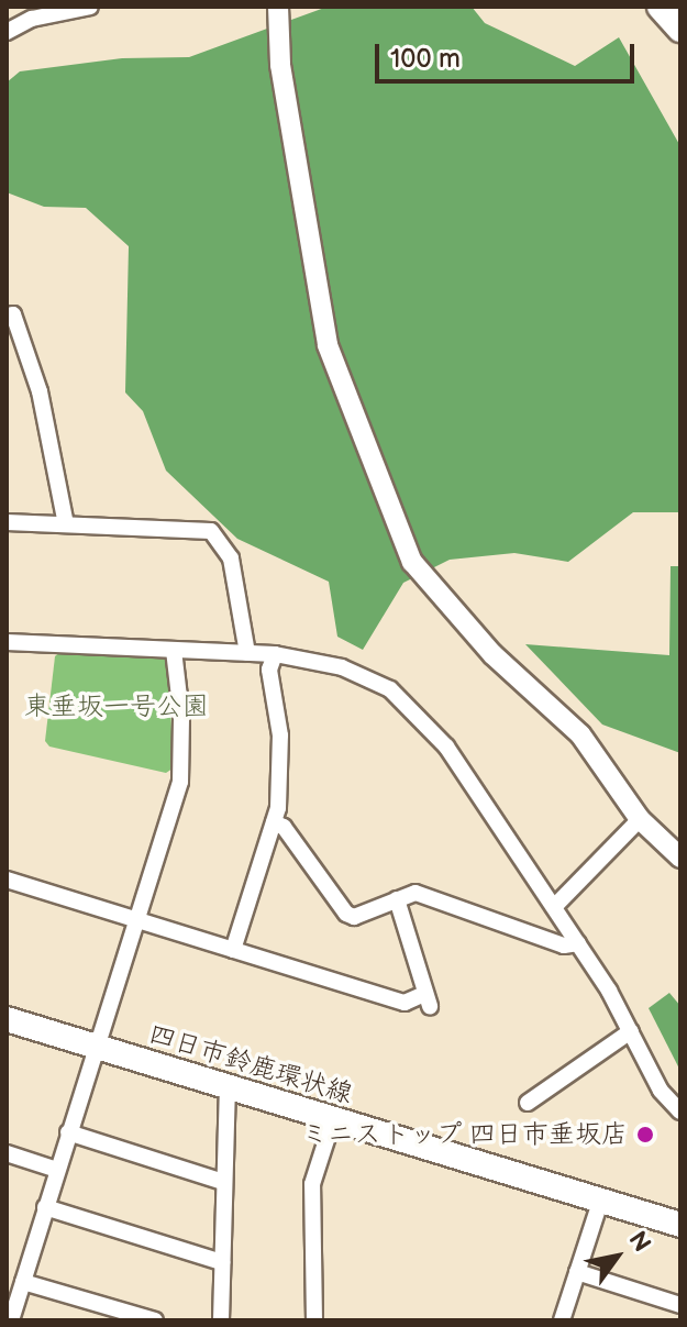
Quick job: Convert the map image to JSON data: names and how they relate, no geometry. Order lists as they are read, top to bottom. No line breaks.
{"streets":{"main road":["四日市鈴鹿環状線"]},"parks":["東垂坂一号公園"],"places":["ミニストップ 四日市垂坂店"],"scale_bar":"100 m","north":"top right"}
